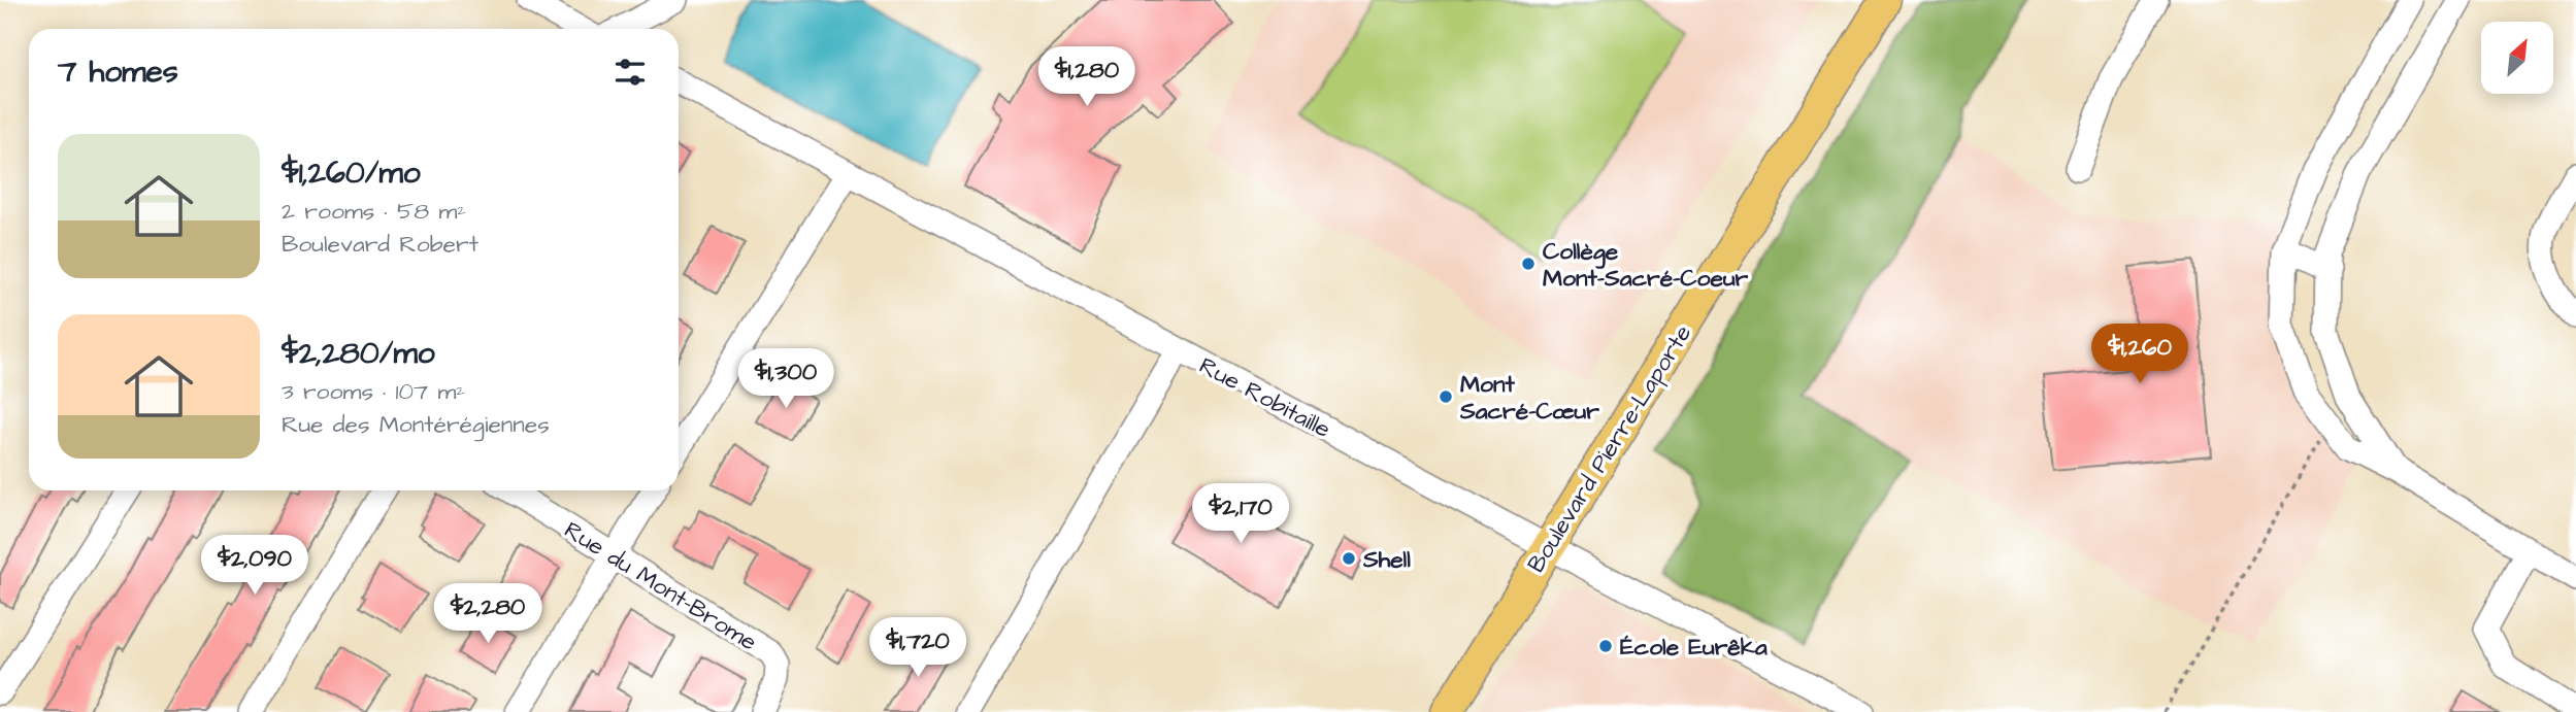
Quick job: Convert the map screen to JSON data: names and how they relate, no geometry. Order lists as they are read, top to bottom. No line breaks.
{"streets":{"main road":["Boulevard Pierre-Laporte"],"street":["Rue Robitaille","Rue du Mont-Brome"]},"crossings":[["Rue Robitaille","Boulevard Pierre-Laporte"]],"places":["Collège Mont-Sacré-Coeur","Mont Sacré-Cœur","Shell","École Eurêka"],"north":"top right","page":{"heading":"7 homes","price":["$1,280","$1,260","$1,300","$2,170","$2,090","$2,280","$1,720"],"list":[{"name":"$1,260/mo","note":"2 rooms · 58 m² · Boulevard Robert"},{"name":"$2,280/mo","note":"3 rooms · 107 m² · Rue des Montérégiennes"}]}}
